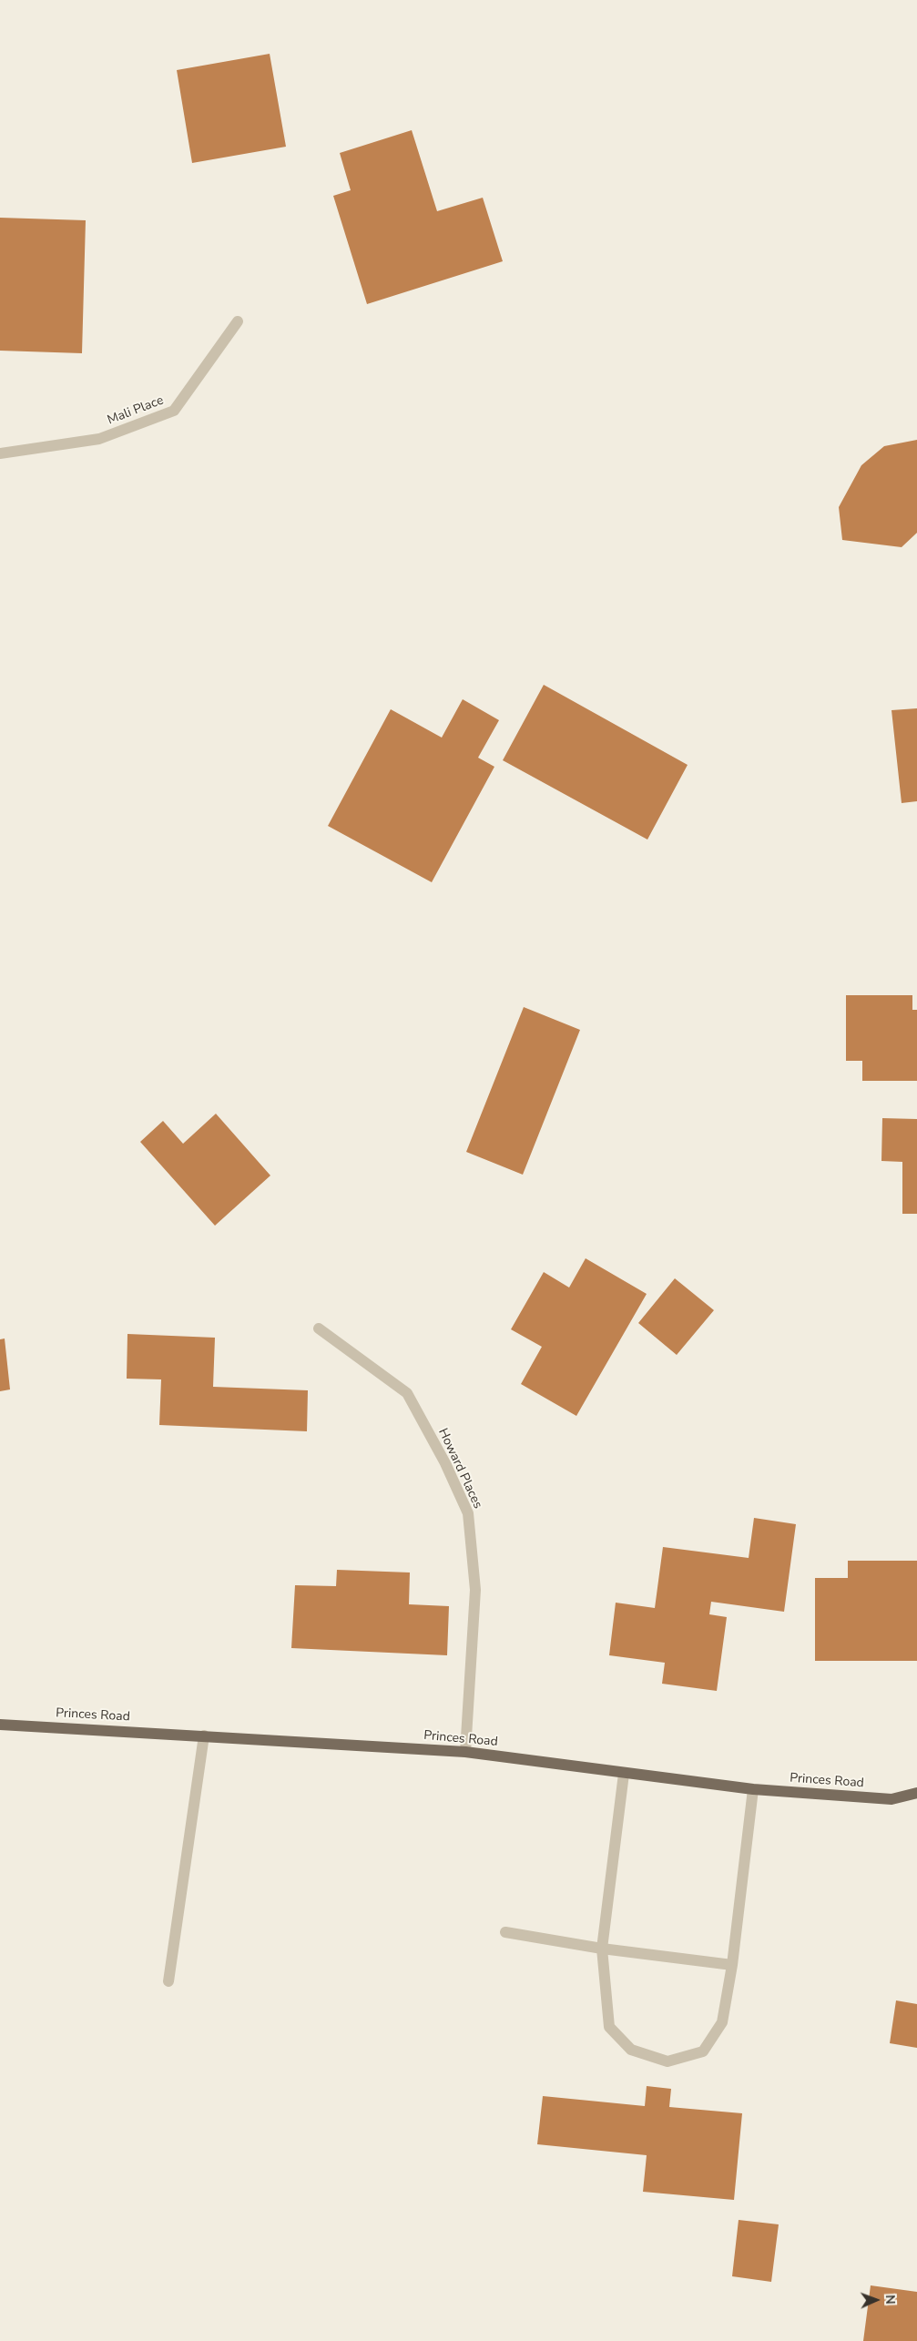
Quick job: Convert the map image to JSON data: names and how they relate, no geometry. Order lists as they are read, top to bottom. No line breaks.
{"streets":{"main road":["Princes Road"],"street":["Mali Place","Howard Places"]},"crossings":[["Howard Places","Princes Road"]],"north":"right"}
